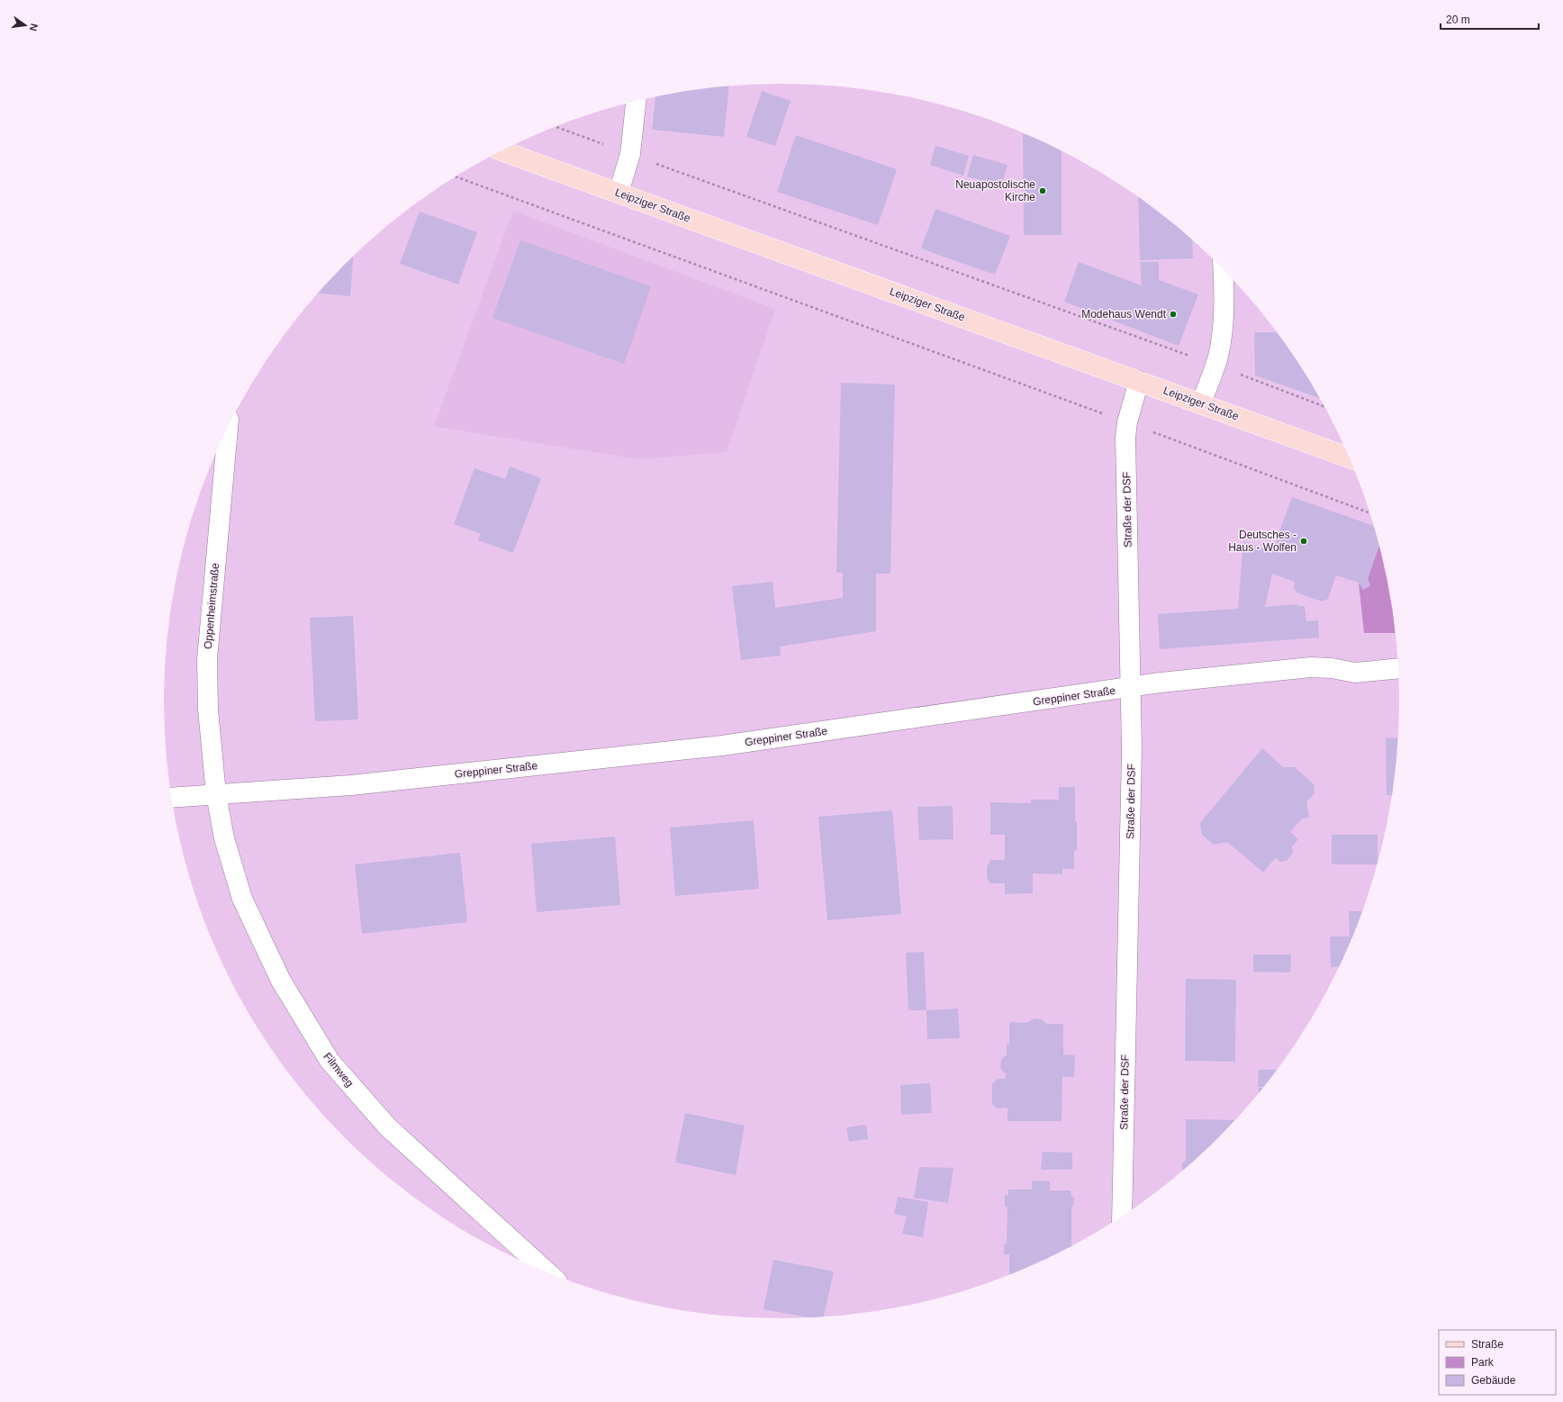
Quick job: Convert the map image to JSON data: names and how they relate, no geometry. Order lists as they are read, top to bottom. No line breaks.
{"streets":{"main road":["Leipziger Straße"],"street":["Straße der DSF","Oppenheimstraße","Greppiner Straße","Filmweg"]},"crossings":[["Leipziger Straße","Straße der DSF"],["Straße der DSF","Greppiner Straße"],["Oppenheimstraße","Greppiner Straße"],["Oppenheimstraße","Filmweg"],["Greppiner Straße","Filmweg"]],"places":["Neuapostolische Kirche","Modehaus Wendt","Deutsches - Haus - Wolfen"],"legend":["Straße","Park","Gebäude"],"scale_bar":"20 m","north":"right"}
